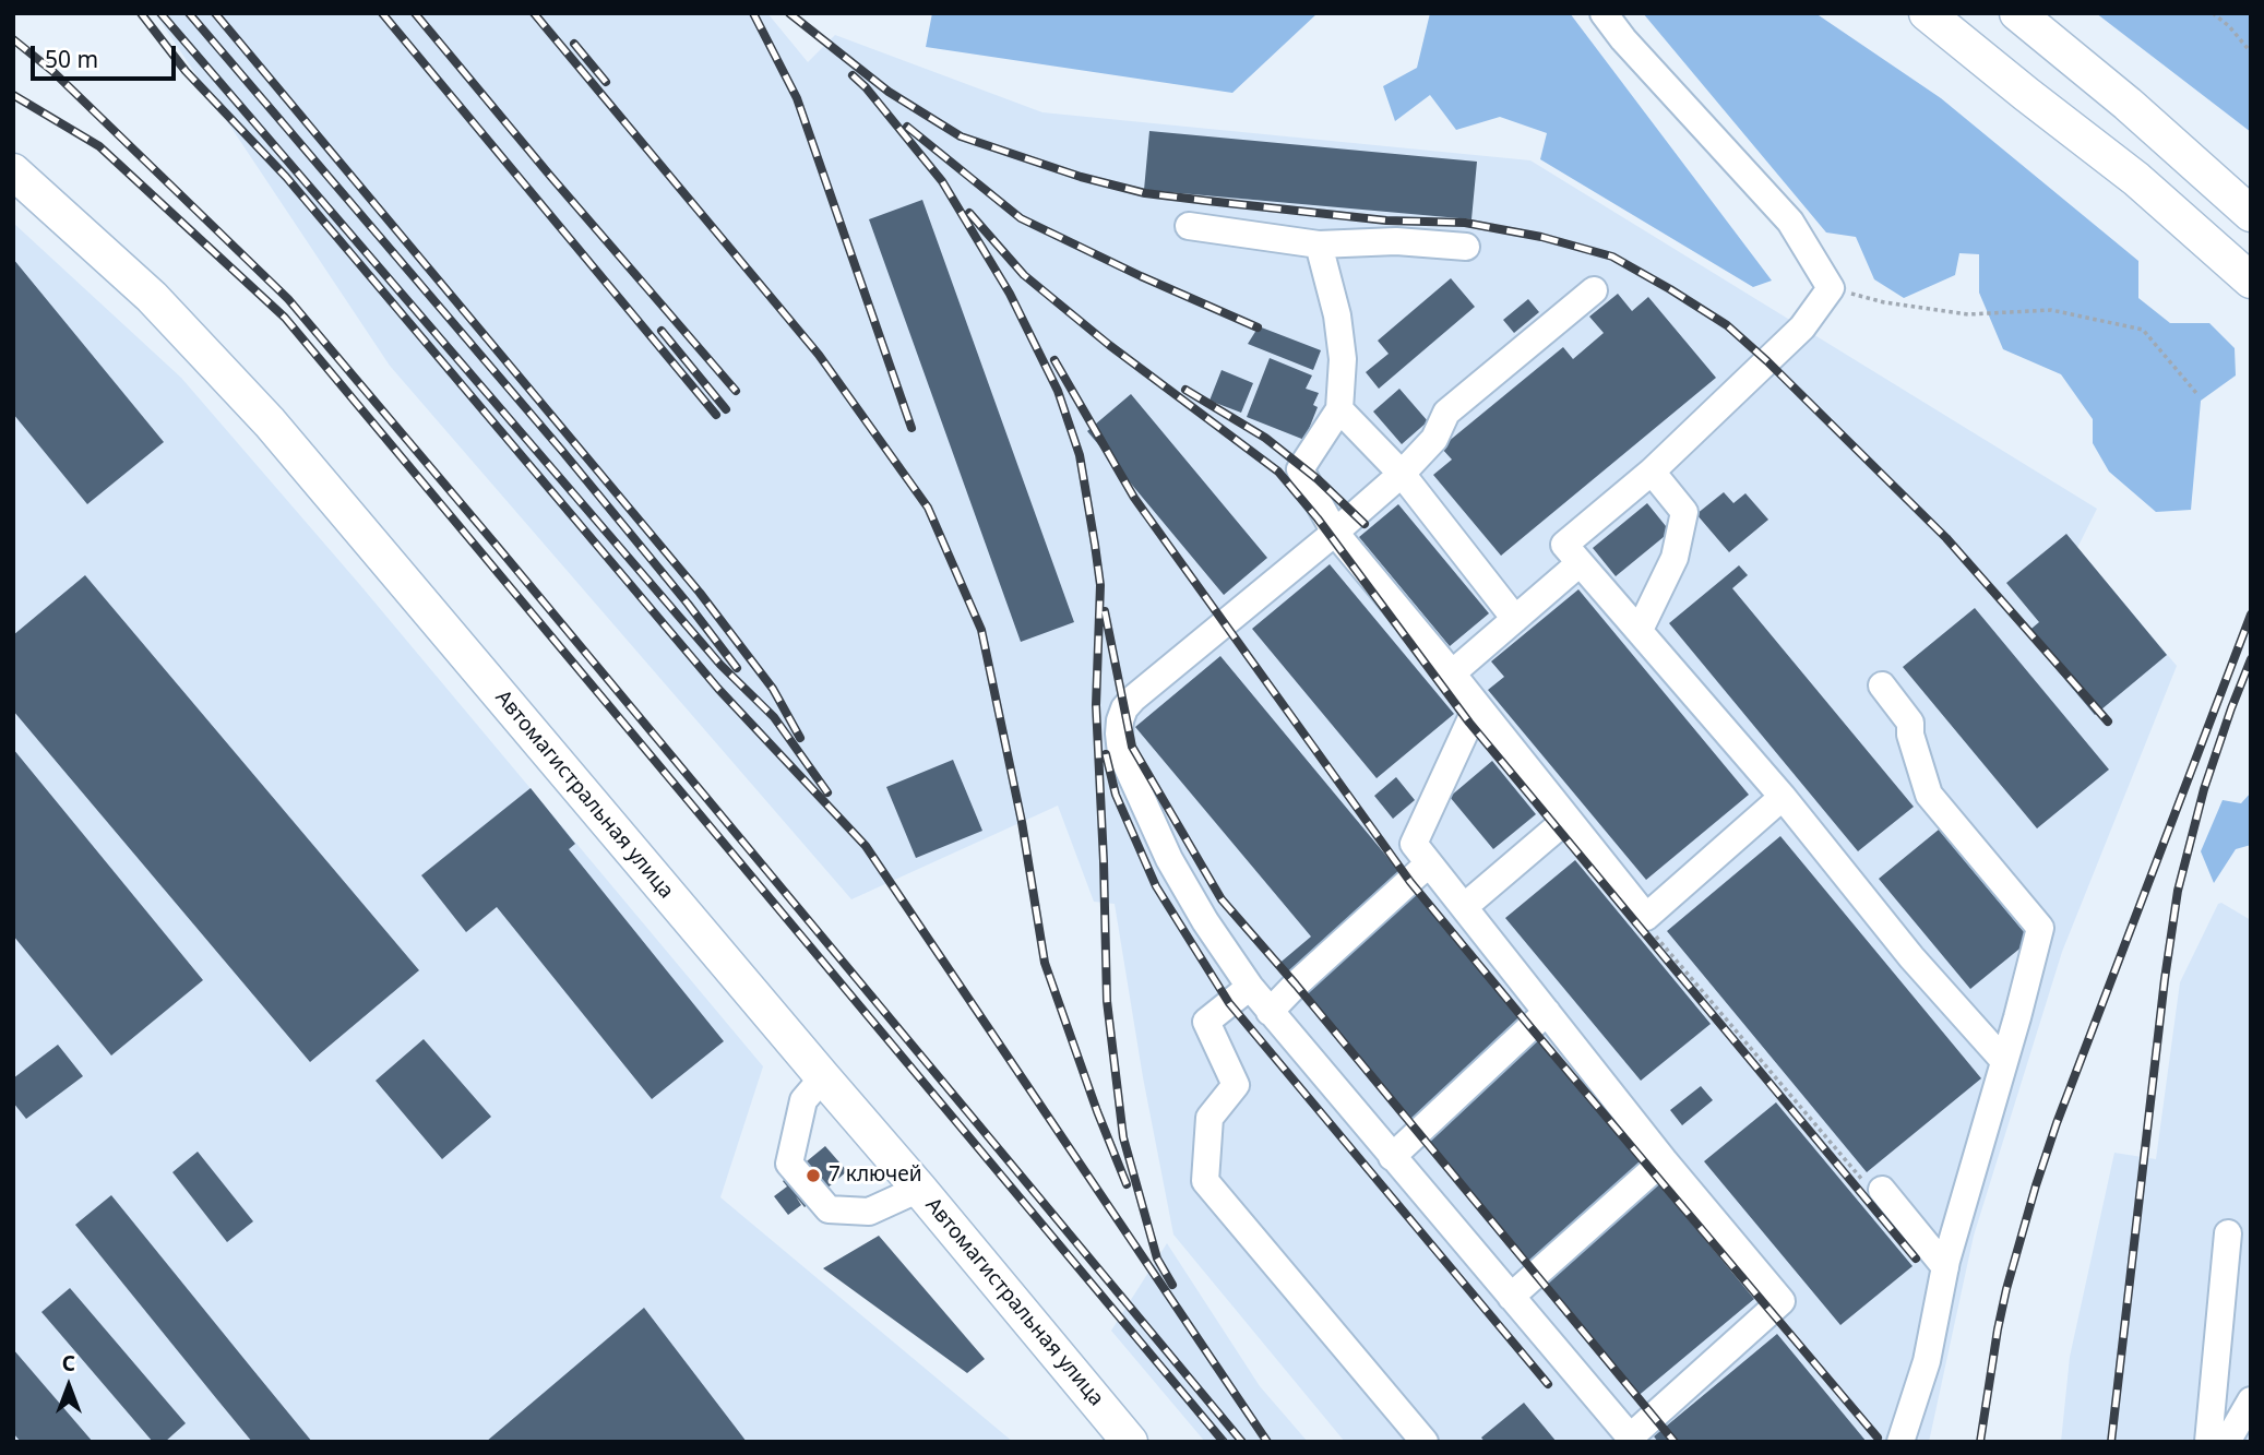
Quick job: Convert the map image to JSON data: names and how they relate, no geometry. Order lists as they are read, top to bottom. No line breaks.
{"streets":{"main road":["Автомагистральная улица"]},"places":["7 ключей"],"scale_bar":"50 m","north":"top"}
